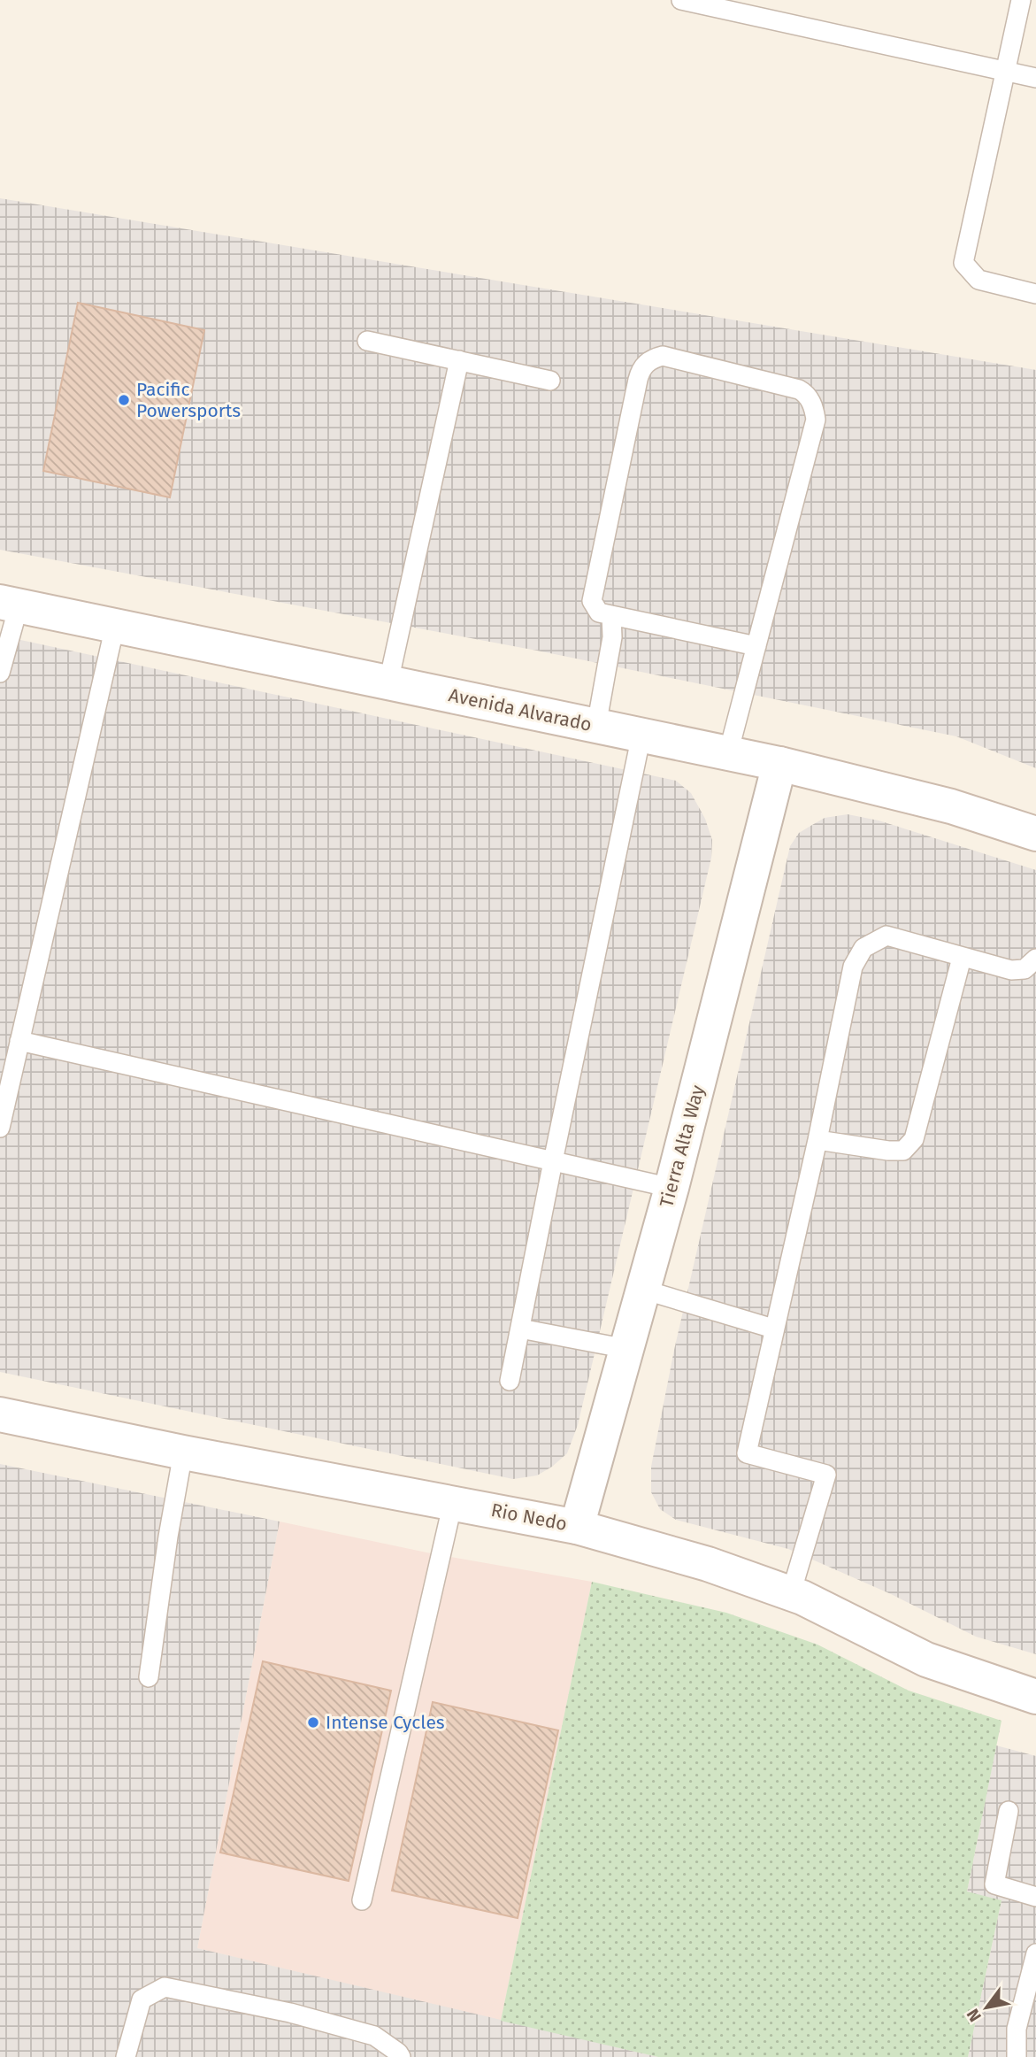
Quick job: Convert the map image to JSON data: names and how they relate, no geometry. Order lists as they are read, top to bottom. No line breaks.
{"streets":{"street":["Avenida Alvarado","Tierra Alta Way","Rio Nedo"]},"crossings":[["Avenida Alvarado","Tierra Alta Way"],["Tierra Alta Way","Rio Nedo"]],"places":["Pacific Powersports","Intense Cycles"],"north":"bottom left"}
